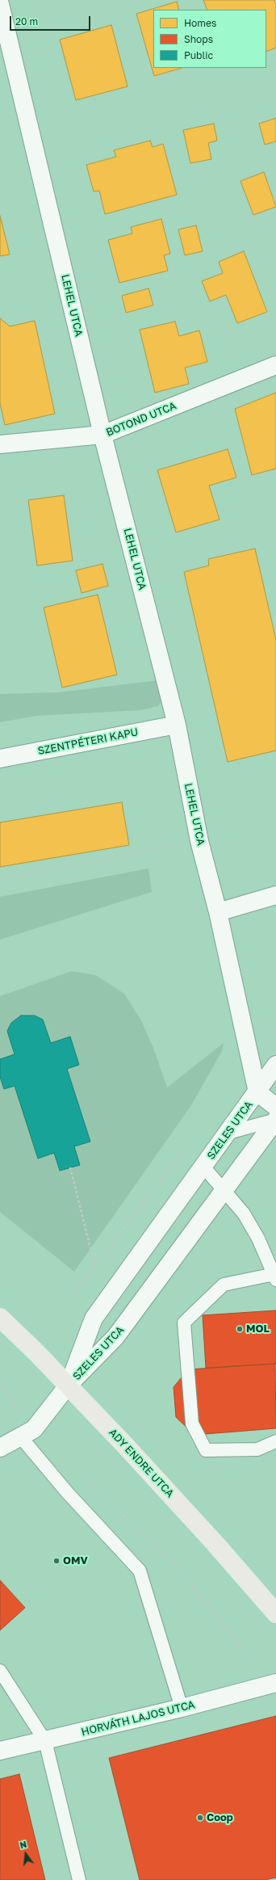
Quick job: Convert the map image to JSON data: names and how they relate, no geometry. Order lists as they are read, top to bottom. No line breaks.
{"streets":{"main road":["ADY ENDRE UTCA"],"street":["LEHEL UTCA","BOTOND UTCA","SZENTPÉTERI KAPU","SZELES UTCA","HORVÁTH LAJOS UTCA"]},"crossings":[["LEHEL UTCA","BOTOND UTCA"],["LEHEL UTCA","SZENTPÉTERI KAPU"],["LEHEL UTCA","SZELES UTCA"],["SZELES UTCA","ADY ENDRE UTCA"]],"places":["MOL","OMV","Coop"],"legend":["Homes","Shops","Public"],"scale_bar":"20 m","north":"top"}
